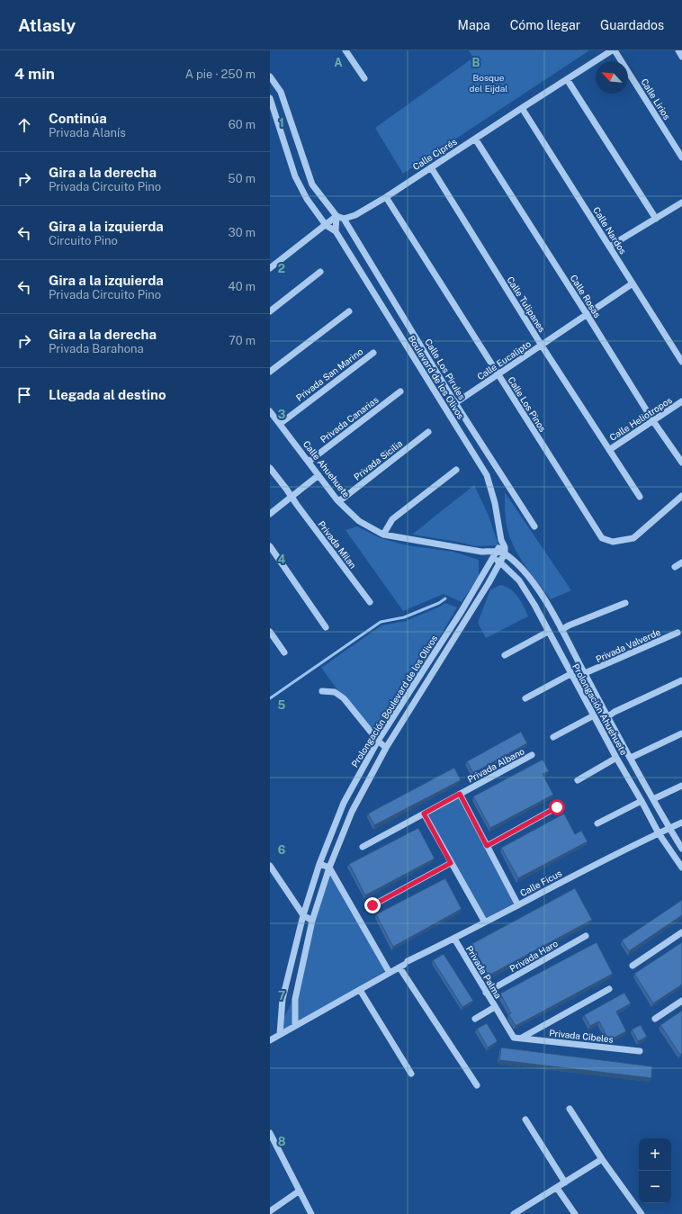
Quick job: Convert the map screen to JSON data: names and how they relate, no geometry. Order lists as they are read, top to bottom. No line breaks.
{"streets":{"street":["Calle Lirios","Calle Ciprés","Calle Nardos","Calle Rosas","Calle Tulipanes","Calle Eucalipto","Calle Los Pirules","Privada San Marino","Boulevard de los Olivos","Calle Los Pinos","Calle Heliotropos","Privada Canarias","Privada Sicilia","Calle Ahuehuete","Privada Milan","Privada Valverde","Prolongación Boulevard de los Olivos","Prolongación Ahuehuete","Privada Albano","Calle Ficus","Privada Haro","Privada Palma","Privada Cibeles"]},"crossings":[["Calle Lirios","Calle Ciprés"],["Calle Ciprés","Calle Nardos"],["Calle Ciprés","Calle Rosas"],["Calle Ciprés","Calle Tulipanes"],["Calle Ciprés","Calle Los Pirules"],["Calle Ciprés","Calle Los Pinos"],["Calle Nardos","Calle Eucalipto"],["Calle Rosas","Calle Eucalipto"],["Calle Rosas","Calle Heliotropos"],["Calle Tulipanes","Calle Eucalipto"],["Calle Tulipanes","Calle Heliotropos"],["Calle Eucalipto","Calle Los Pirules"],["Calle Eucalipto","Calle Los Pinos"],["Privada San Marino","Calle Ahuehuete"],["Boulevard de los Olivos","Calle Ahuehuete"],["Boulevard de los Olivos","Prolongación Boulevard de los Olivos"],["Boulevard de los Olivos","Prolongación Ahuehuete"],["Privada Canarias","Calle Ahuehuete"],["Privada Sicilia","Calle Ahuehuete"],["Calle Ahuehuete","Prolongación Boulevard de los Olivos"],["Calle Ahuehuete","Prolongación Ahuehuete"],["Privada Valverde","Prolongación Ahuehuete"],["Prolongación Boulevard de los Olivos","Prolongación Ahuehuete"],["Prolongación Boulevard de los Olivos","Calle Ficus"],["Prolongación Ahuehuete","Calle Ficus"],["Calle Ficus","Privada Palma"],["Privada Haro","Privada Palma"],["Privada Palma","Privada Cibeles"]],"parks":["Bosque del Eijdal"],"north":"top left","page":{"header":"Atlasly","nav":["Mapa","Cómo llegar","Guardados"],"heading":["4 min","A pie · 250 m"],"list":[["Continúa","Privada Alanís","60 m"],["Gira a la derecha","Privada Circuito Pino","50 m"],["Gira a la izquierda","Circuito Pino","30 m"],["Gira a la izquierda","Privada Circuito Pino","40 m"],["Gira a la derecha","Privada Barahona","70 m"],"Llegada al destino"],"map_buttons":["+","−"]},"grid":{"columns":["A","B"],"rows":["1","2","3","4","5","6","7","8"]}}
